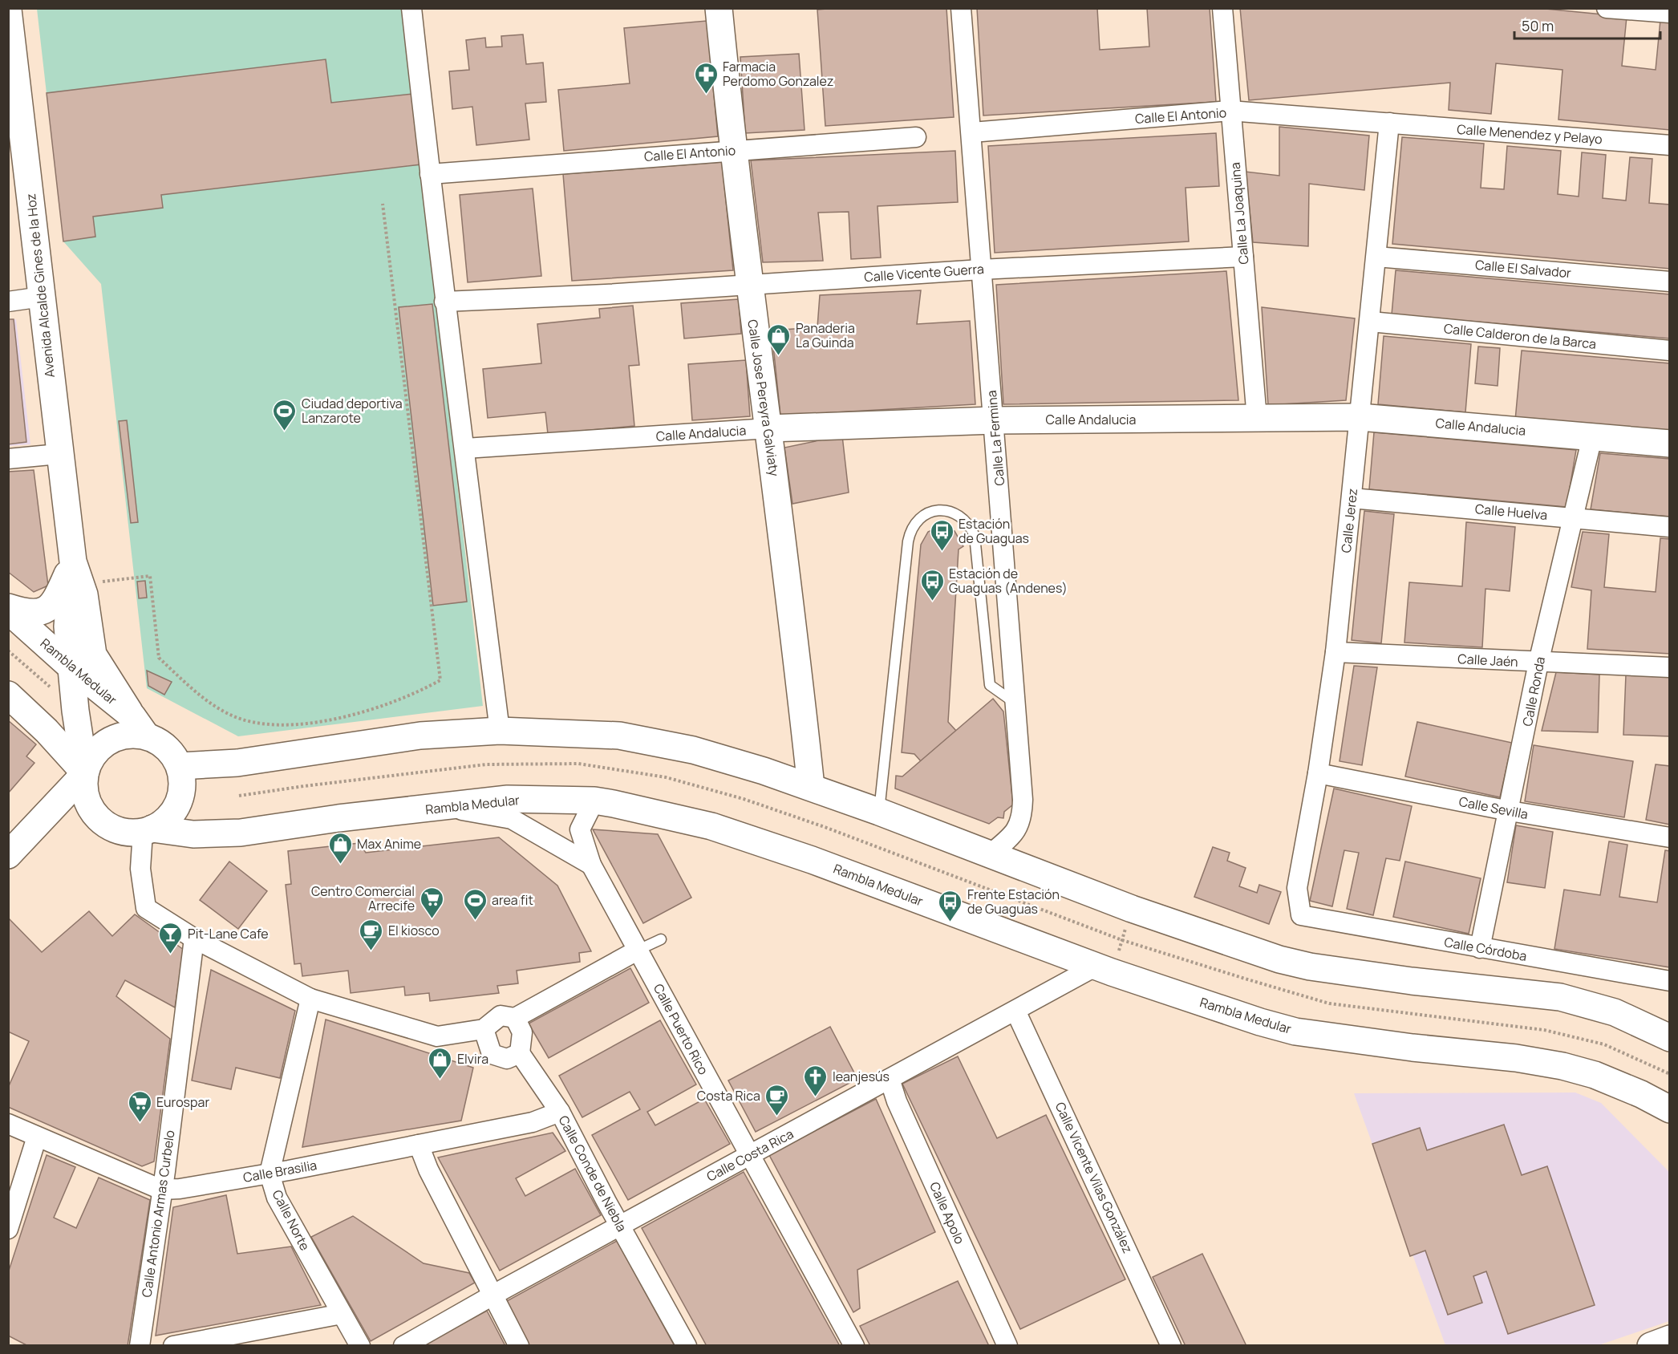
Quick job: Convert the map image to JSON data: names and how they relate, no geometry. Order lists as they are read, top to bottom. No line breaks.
{"streets":{"main road":["Avenida Alcalde Gines de la Hoz","Calle Jose Pereyra Galviaty","Calle Andalucia","Rambla Medular"],"street":["Calle El Antonio","Calle Menendez y Pelayo","Calle La Joaquina","Calle El Salvador","Calle Vicente Guerra","Calle Calderon de la Barca","Calle La Fermina","Calle Huelva","Calle Jerez","Calle Jaén","Calle Ronda","Calle Sevilla","Calle Córdoba","Calle Puerto Rico","Calle Costa Rica","Calle Brasilia","Calle Conde de Niebla","Calle Vicente Vilas González","Calle Apolo","Calle Antonio Armas Curbelo","Calle Norte"]},"crossings":[["Calle El Antonio","Calle Menendez y Pelayo"],["Calle El Antonio","Calle La Joaquina"],["Calle El Antonio","Calle Jose Pereyra Galviaty"],["Calle El Antonio","Calle La Fermina"],["Calle El Antonio","Calle Jerez"],["Calle Menendez y Pelayo","Calle Jerez"],["Calle La Joaquina","Calle Vicente Guerra"],["Calle La Joaquina","Calle Andalucia"],["Calle El Salvador","Calle Jerez"],["Calle Vicente Guerra","Calle Jose Pereyra Galviaty"],["Calle Vicente Guerra","Calle La Fermina"],["Avenida Alcalde Gines de la Hoz","Rambla Medular"],["Calle Calderon de la Barca","Calle Jerez"],["Calle Jose Pereyra Galviaty","Calle Andalucia"],["Calle Andalucia","Calle La Fermina"],["Calle Andalucia","Calle Jerez"],["Calle Andalucia","Calle Ronda"],["Calle Huelva","Calle Jerez"],["Calle Huelva","Calle Ronda"],["Calle Jerez","Calle Jaén"],["Calle Jerez","Calle Sevilla"],["Calle Jerez","Calle Córdoba"],["Calle Jaén","Calle Ronda"],["Rambla Medular","Calle Puerto Rico"],["Rambla Medular","Calle Costa Rica"],["Calle Ronda","Calle Sevilla"],["Calle Ronda","Calle Córdoba"],["Calle Puerto Rico","Calle Costa Rica"],["Calle Costa Rica","Calle Conde de Niebla"],["Calle Costa Rica","Calle Vicente Vilas González"],["Calle Costa Rica","Calle Apolo"],["Calle Brasilia","Calle Conde de Niebla"],["Calle Brasilia","Calle Antonio Armas Curbelo"],["Calle Brasilia","Calle Norte"]],"places":{"pharmacy":["Farmacia Perdomo Gonzalez"],"shop":["Panaderia La Guinda","Max Anime","Elvira"],"sports":["Ciudad deportiva Lanzarote","area fit"],"bus stop":["Estación de Guaguas","Estación de Guaguas (Andenes)","Frente Estación de Guaguas"],"supermarket":["Centro Comercial Arrecife","Eurospar"],"cafe":["El kiosco","Costa Rica"],"bar":["Pit-Lane Cafe"],"church":["Ieanjesús"]},"scale_bar":"50 m"}
